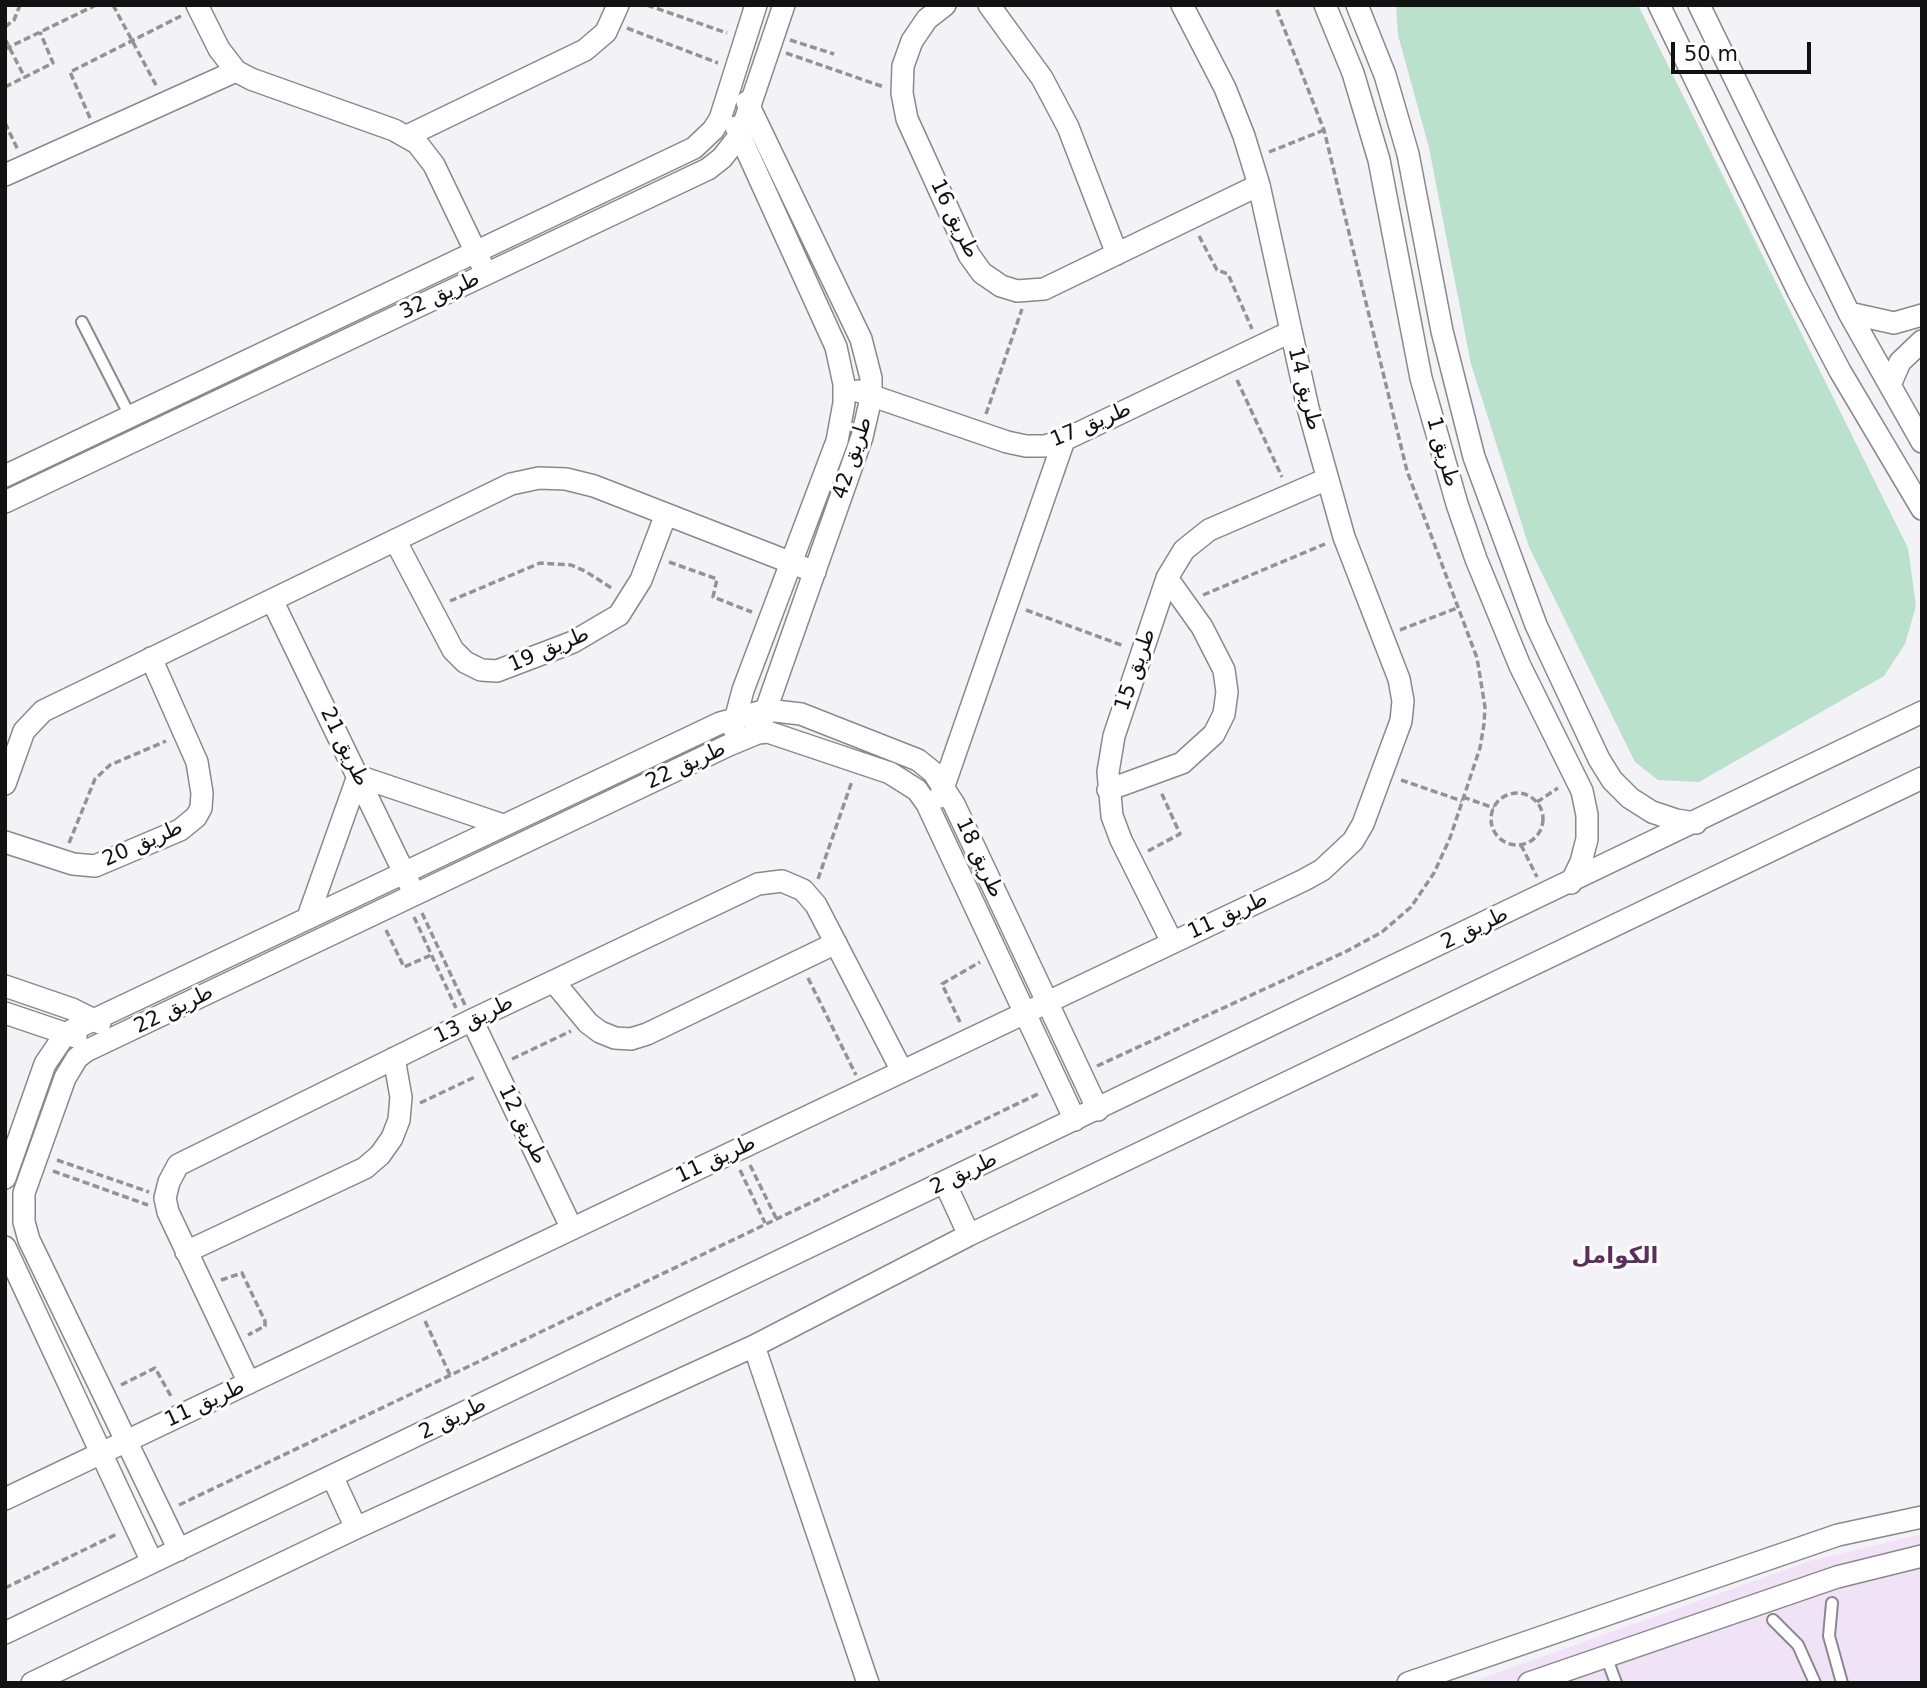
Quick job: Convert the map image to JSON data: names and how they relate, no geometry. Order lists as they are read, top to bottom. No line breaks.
{"streets":{"street":["طريق 16","طريق 32","طريق 14","طريق 17","طريق 1","طريق 42","طريق 19","طريق 15","طريق 21","طريق 22","طريق 20","طريق 18","طريق 11","طريق 2","طريق 13","طريق 12"]},"crossings":[["طريق 32","طريق 42"],["طريق 14","طريق 17"],["طريق 14","طريق 15"],["طريق 14","طريق 11"],["طريق 17","طريق 42"],["طريق 1","طريق 2"],["طريق 42","طريق 22"],["طريق 42","طريق 18"],["طريق 15","طريق 11"],["طريق 21","طريق 22"],["طريق 22","طريق 18"],["طريق 22","طريق 11"],["طريق 22","طريق 2"],["طريق 18","طريق 11"],["طريق 18","طريق 2"],["طريق 11","طريق 12"],["طريق 13","طريق 12"]],"districts":["الكوامل"],"scale_bar":"50 m"}
